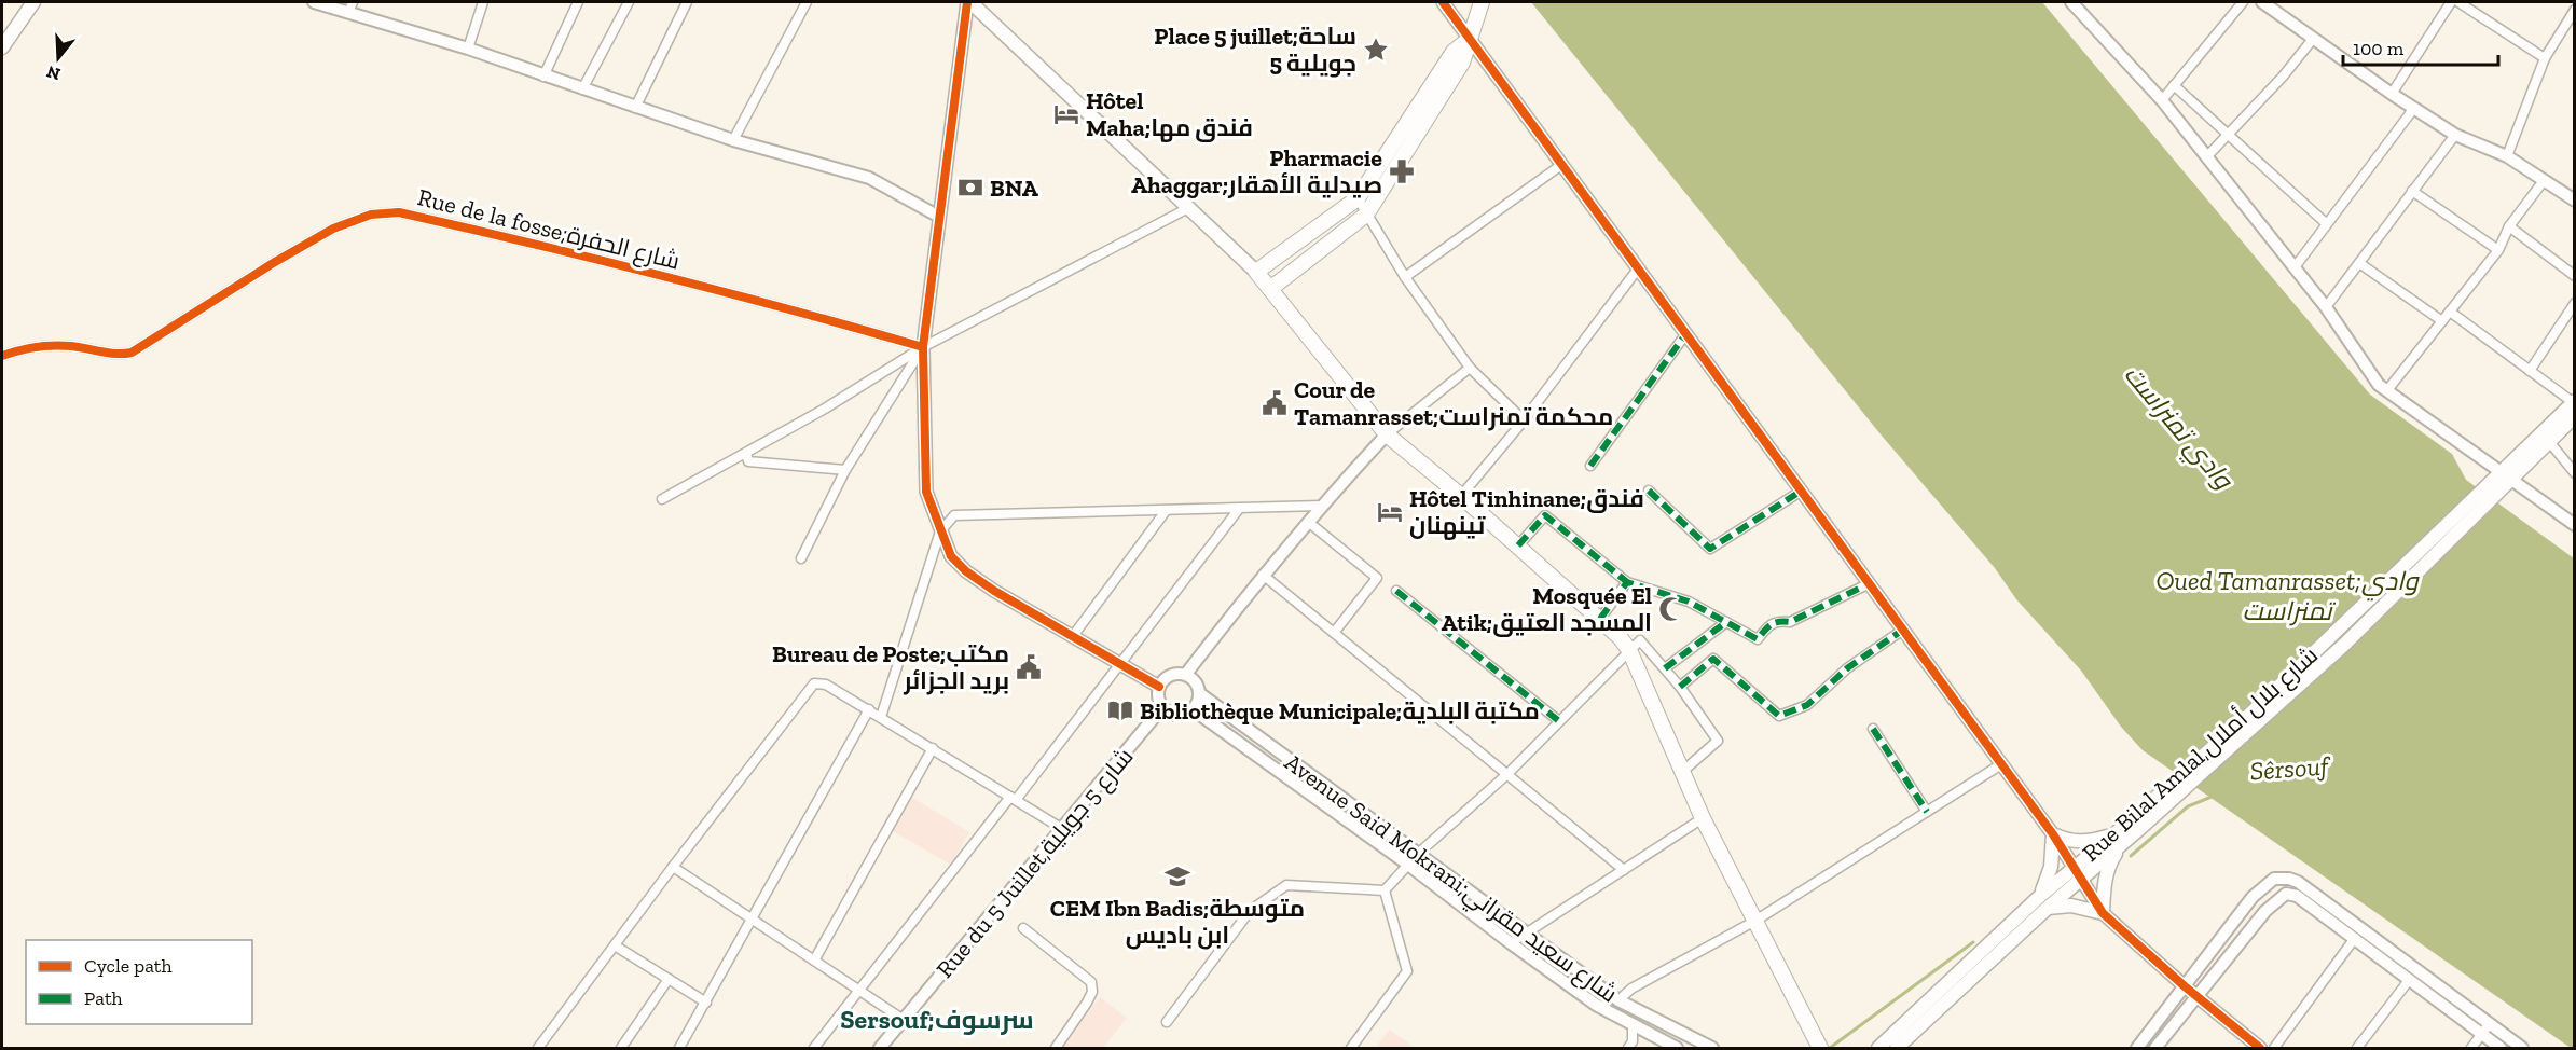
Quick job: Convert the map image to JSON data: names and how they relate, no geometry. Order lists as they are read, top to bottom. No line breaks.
{"streets":{"main road":["Rue Bilal Amlal,شارع بلال أملال"],"street":["Rue de la fosse;شارع الحفرة","Rue du 5 Juillet,شارع 5 جويلية","Avenue Said Mokrani;شارع سعيد مقراني"]},"crossings":[["Rue du 5 Juillet,شارع 5 جويلية","Avenue Said Mokrani;شارع سعيد مقراني"]],"districts":["Sersouf;سرسوف"],"water":["وادي تمنراست","Oued Tamanrasset;وادي تمنراست","Sêrsouf"],"places":{"place":["Place 5 juillet;ساحة 5 جويلية"],"hotel":["Hôtel Maha;فندق مها","Hôtel Tinhinane;فندق تينهنان"],"pharmacy":["Pharmacie Ahaggar;صيدلية الأهقار"],"bank":["BNA"],"public building":["Cour de Tamanrasset;محكمة تمنراست","Bureau de Poste;مكتب بريد الجزائر"],"mosque":["Mosquée El Atik;المسجد العتيق"],"library":["Bibliothèque Municipale;مكتبة البلدية"],"school or university":["CEM Ibn Badis;متوسطة ابن باديس"]},"legend":["Cycle path","Path"],"scale_bar":"100 m","north":"bottom"}
